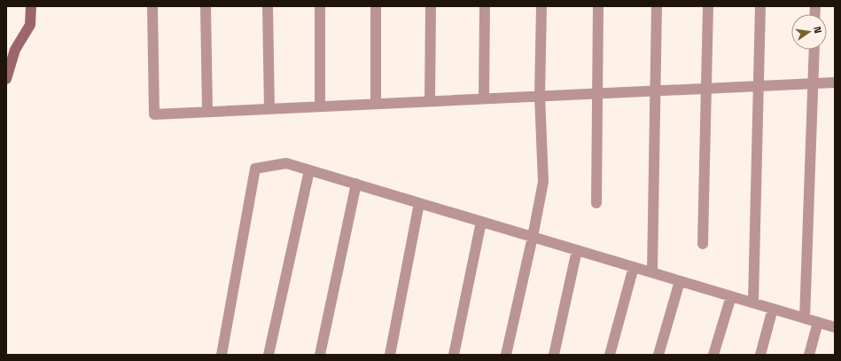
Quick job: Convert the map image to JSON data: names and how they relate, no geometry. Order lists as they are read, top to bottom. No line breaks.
{"north":"right"}
